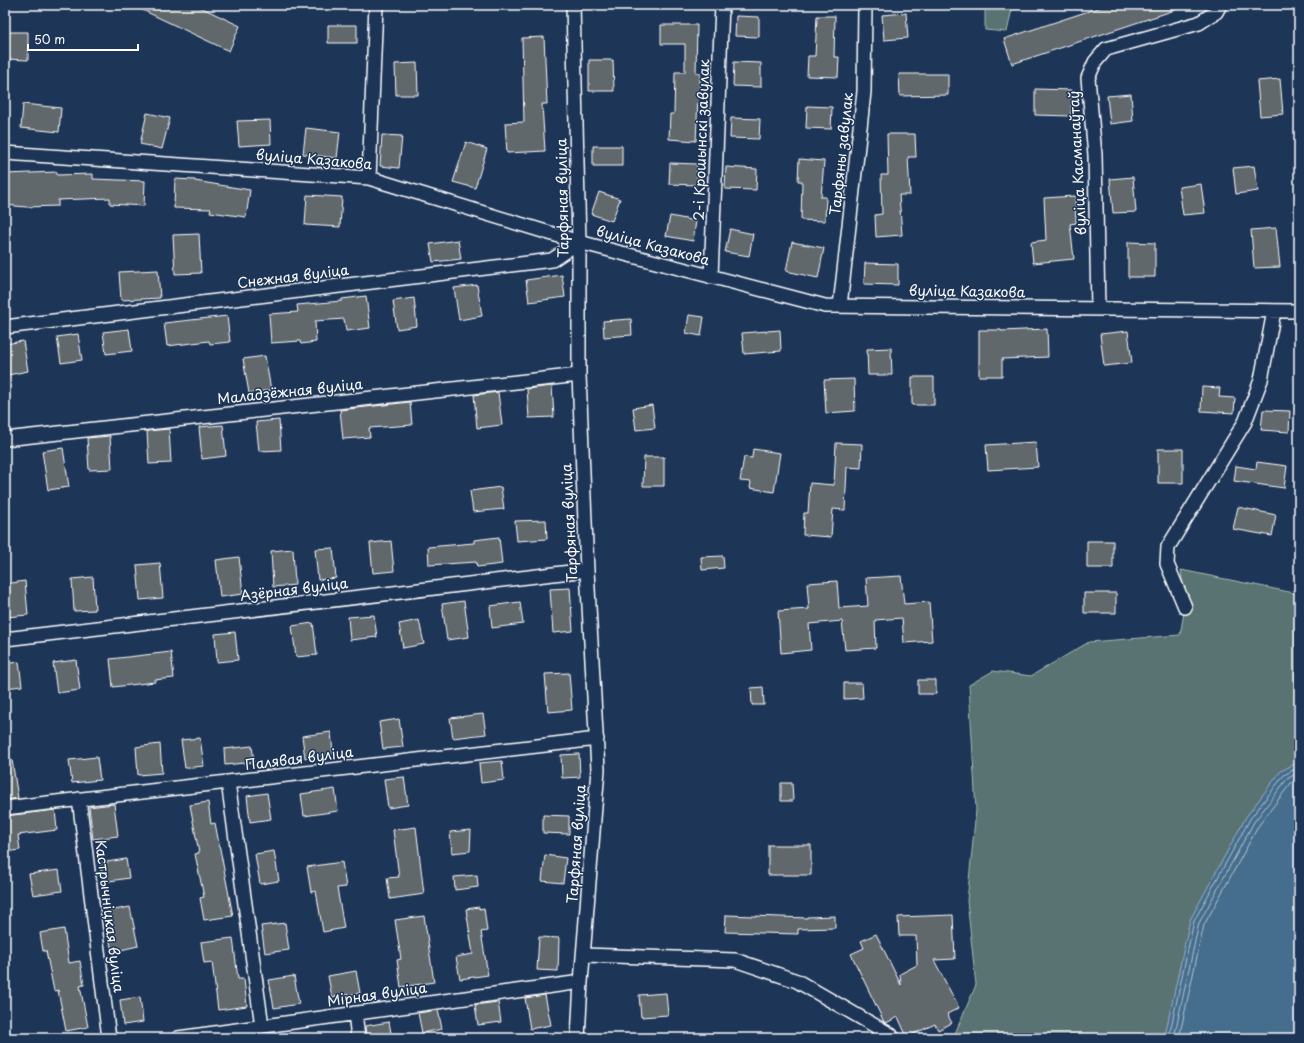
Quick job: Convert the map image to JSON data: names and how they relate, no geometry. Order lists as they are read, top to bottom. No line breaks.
{"streets":{"street":["2-і Крошынскі завулак","Тарфяны завулак","вуліца Казакова","вуліца Касманаўтаў","Тарфяная вуліца","Снежная вуліца","Маладзёжная вуліца","Азёрная вуліца","Палявая вуліца","Кастрычніцкая вуліца","Мірная вуліца"]},"crossings":[["2-і Крошынскі завулак","вуліца Казакова"],["Тарфяны завулак","вуліца Казакова"],["вуліца Казакова","вуліца Касманаўтаў"],["вуліца Казакова","Тарфяная вуліца"],["вуліца Казакова","Снежная вуліца"],["Тарфяная вуліца","Снежная вуліца"],["Тарфяная вуліца","Маладзёжная вуліца"],["Тарфяная вуліца","Азёрная вуліца"],["Тарфяная вуліца","Палявая вуліца"],["Тарфяная вуліца","Мірная вуліца"],["Палявая вуліца","Кастрычніцкая вуліца"]],"scale_bar":"50 m"}
